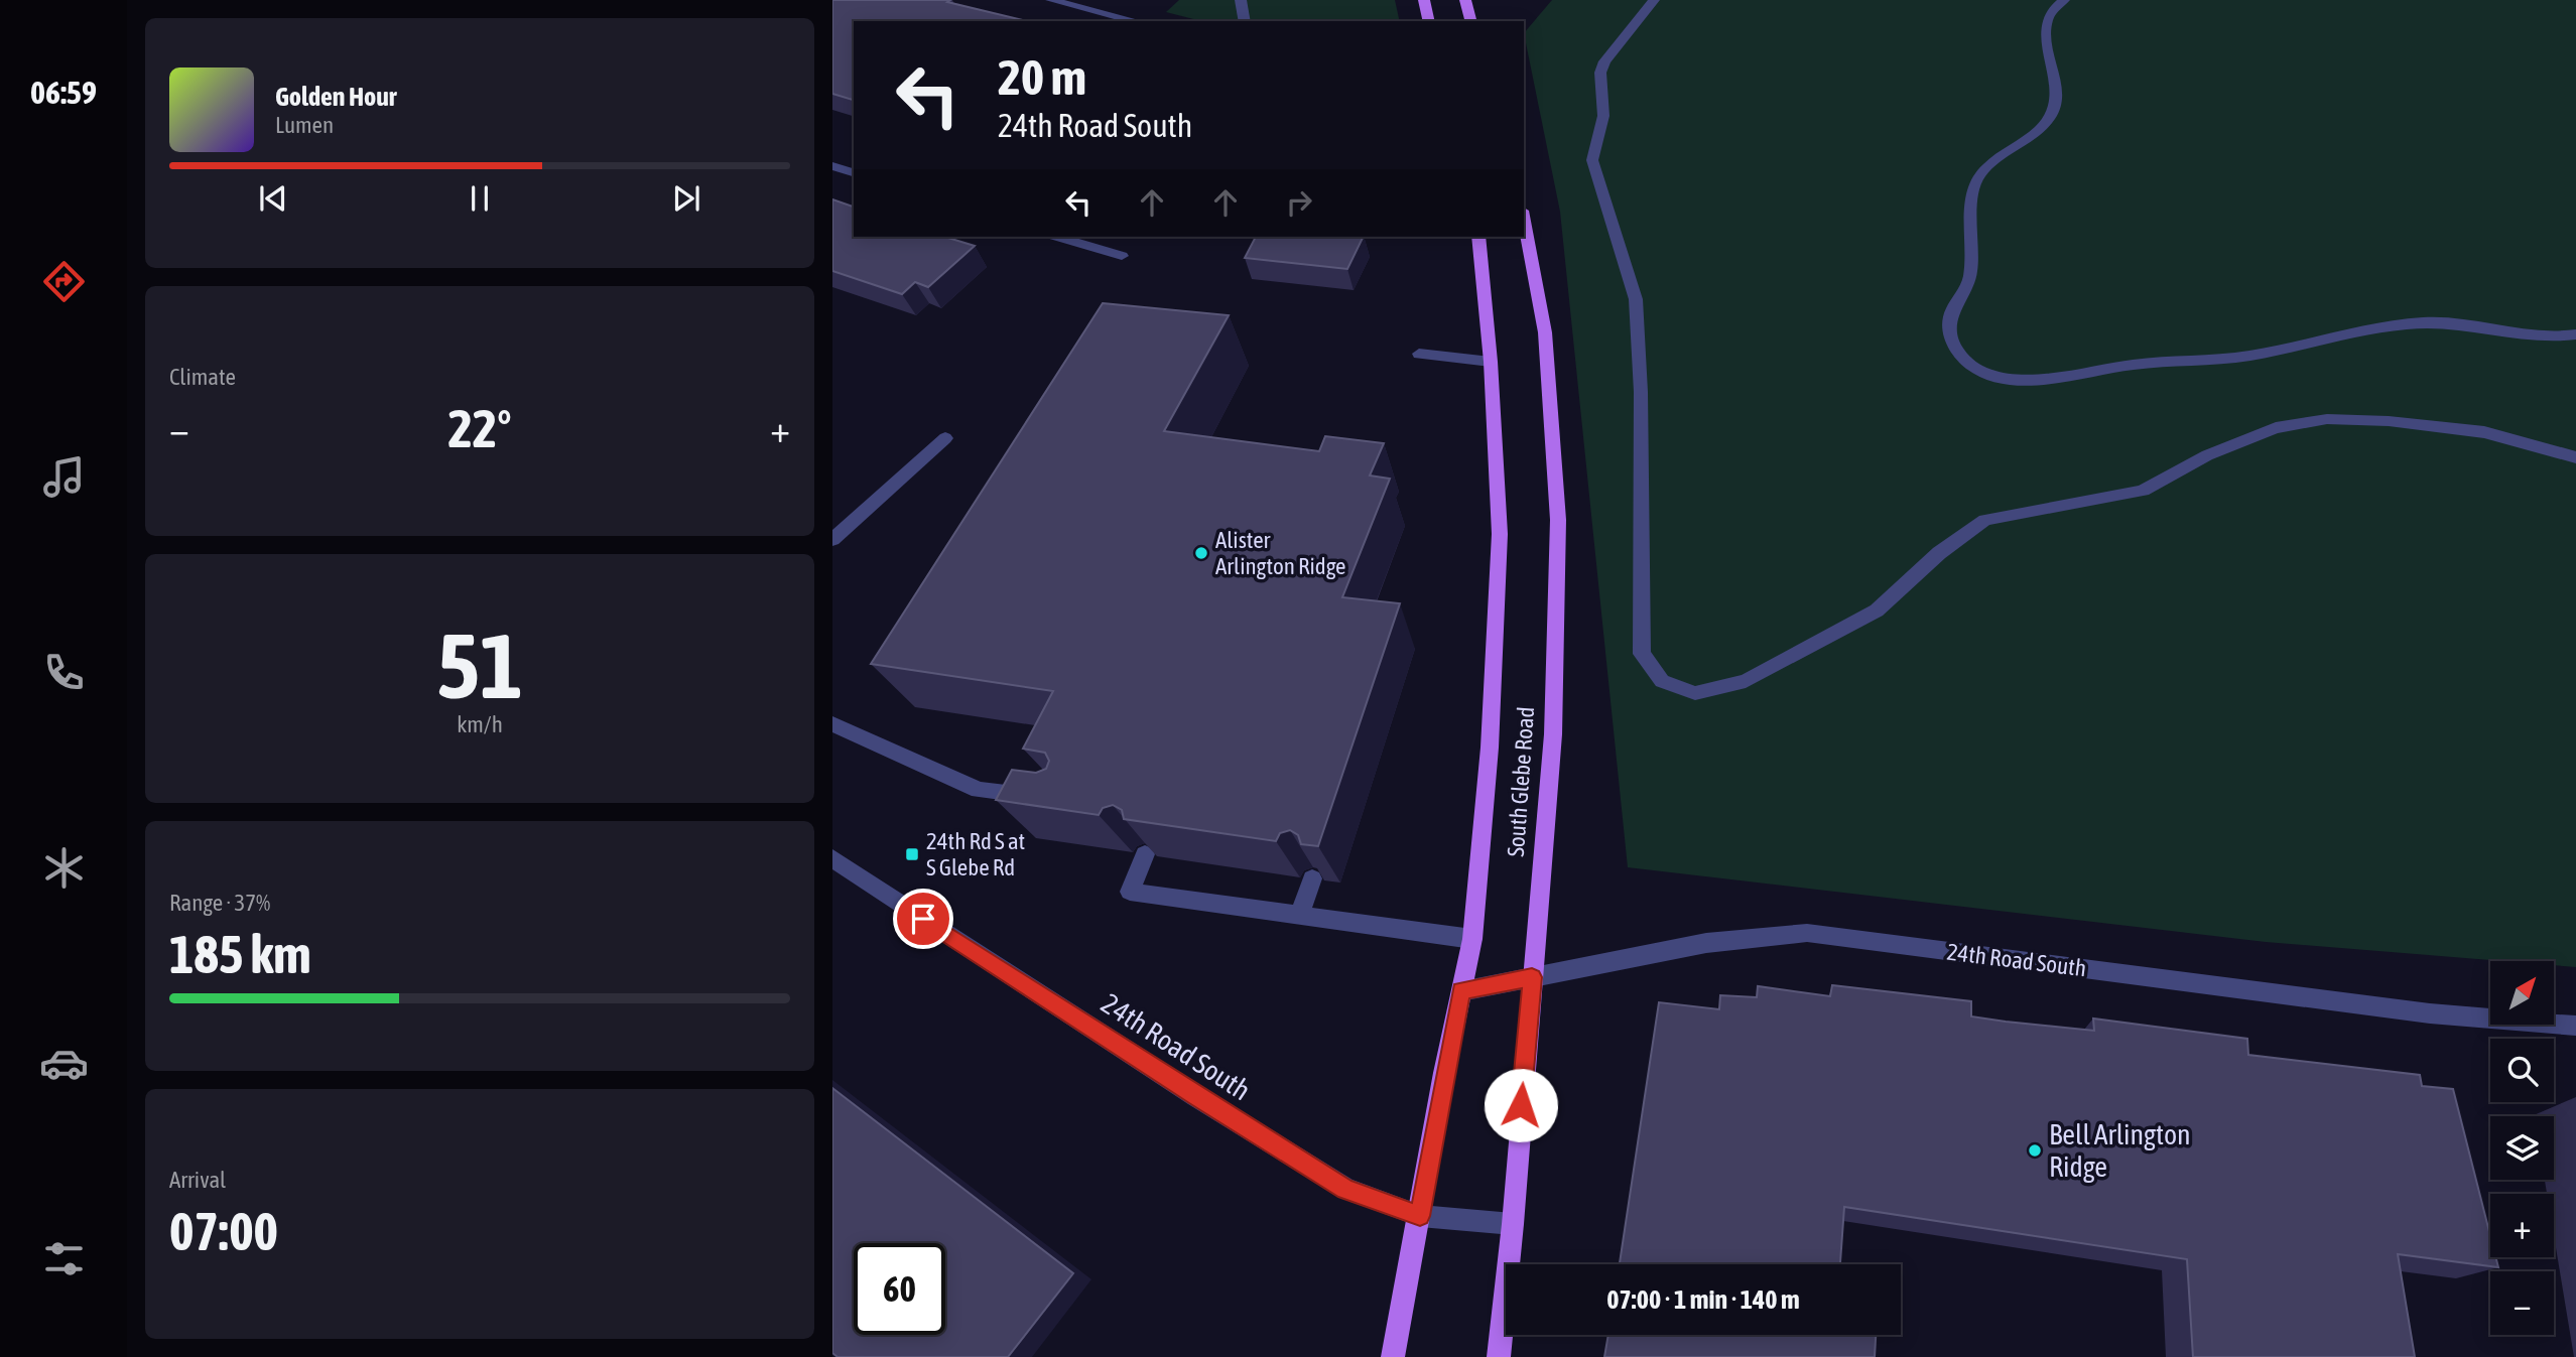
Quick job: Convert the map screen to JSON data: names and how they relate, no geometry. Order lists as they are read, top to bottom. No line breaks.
{"streets":{"main road":["South Glebe Road"],"street":["24th Road South"]},"crossings":[["South Glebe Road","24th Road South"]],"places":{"other":["Alister Arlington Ridge","Bell Arlington Ridge"],"transit":["24th Rd S at S Glebe Rd"]},"north":"top right","page":{"tabs":"06:59","turn":["20 m","24th Road South"],"song":["Golden Hour","Lumen"],"tile":["Climate",["51","km/h"],["Range · 37%","185 km"],["Arrival","07:00"]],"heat":["−","22°","+"],"map_buttons":["+","−"],"limit":"60","trip":"07:00 · 1 min · 140 m"}}
